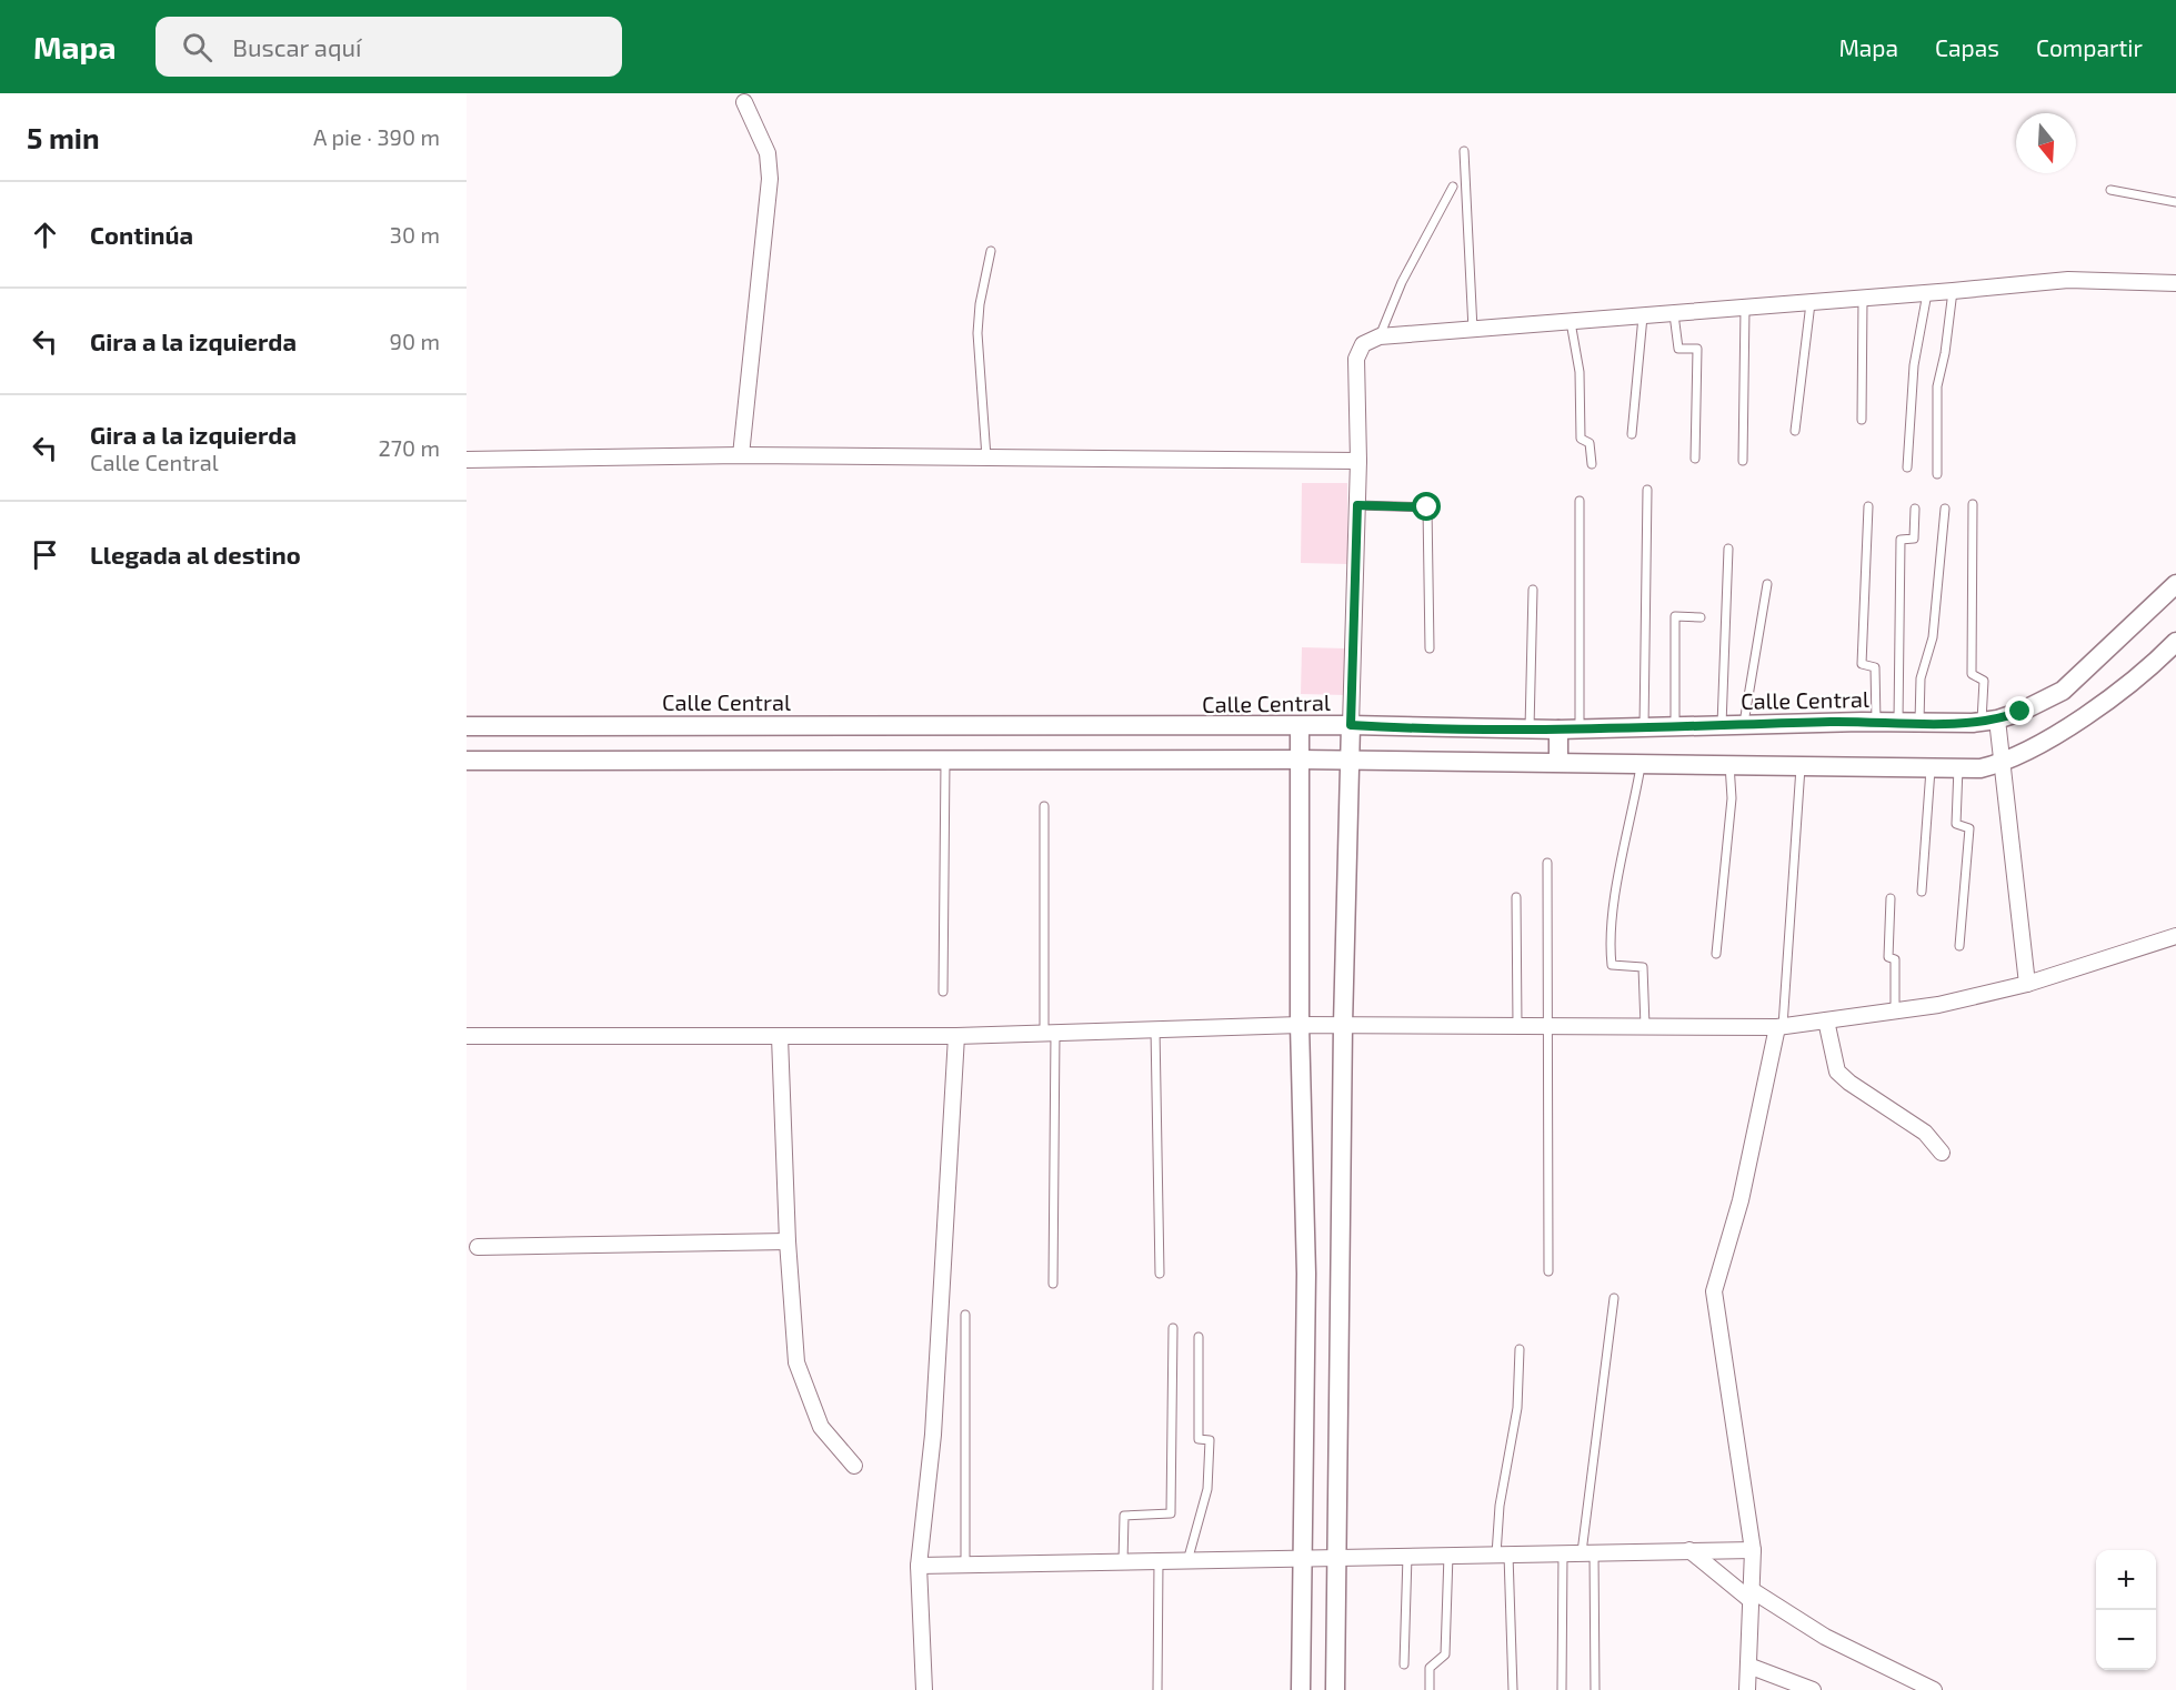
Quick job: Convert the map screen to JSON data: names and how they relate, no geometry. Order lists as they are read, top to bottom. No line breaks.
{"streets":{"street":["Calle Central"]},"north":"bottom","page":{"header":"Mapa","search":"Buscar aquí","nav":["Mapa","Capas","Compartir"],"heading":["5 min","A pie · 390 m"],"list":[["Continúa","30 m"],["Gira a la izquierda","90 m"],["Gira a la izquierda","Calle Central","270 m"],"Llegada al destino"],"map_buttons":["+","−"]}}
